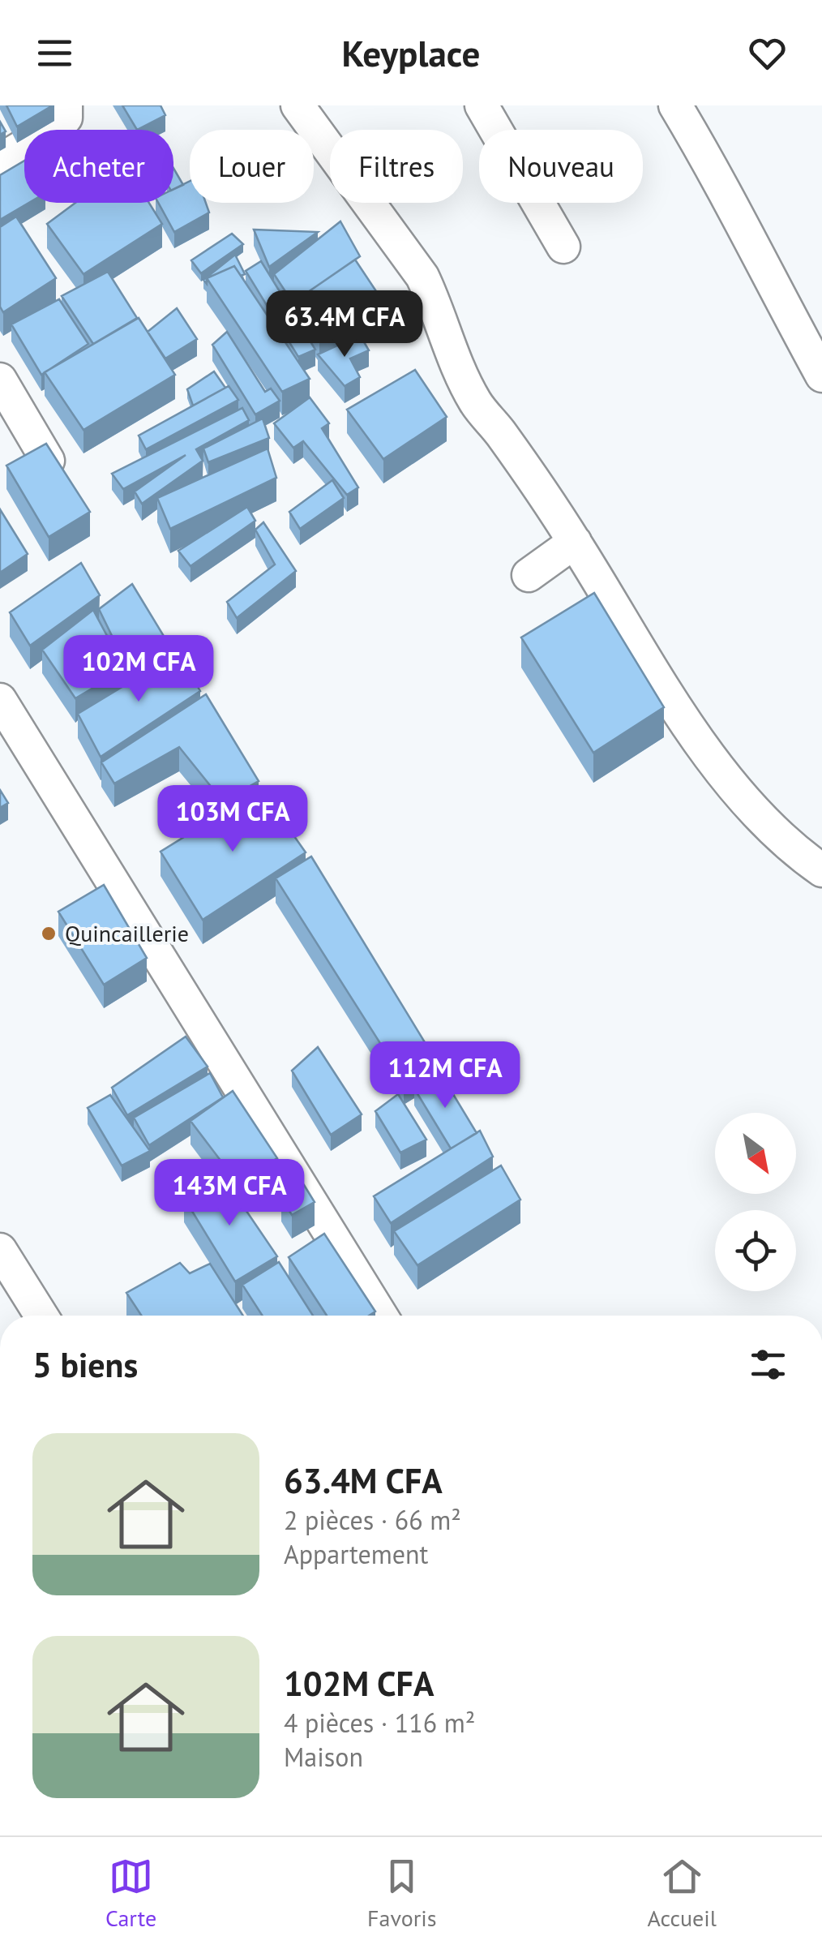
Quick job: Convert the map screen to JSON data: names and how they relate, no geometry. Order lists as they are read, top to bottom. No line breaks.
{"places":["Quincaillerie"],"north":"bottom right","page":{"header":"Keyplace","chip":["Acheter","Louer","Filtres","Nouveau"],"price":["63.4M CFA","102M CFA","103M CFA","112M CFA","143M CFA"],"heading":"5 biens","list":[{"name":"63.4M CFA","note":"2 pièces · 66 m² · Appartement"},{"name":"102M CFA","note":"4 pièces · 116 m² · Maison"}],"tabs":["Carte","Favoris","Accueil"]}}
